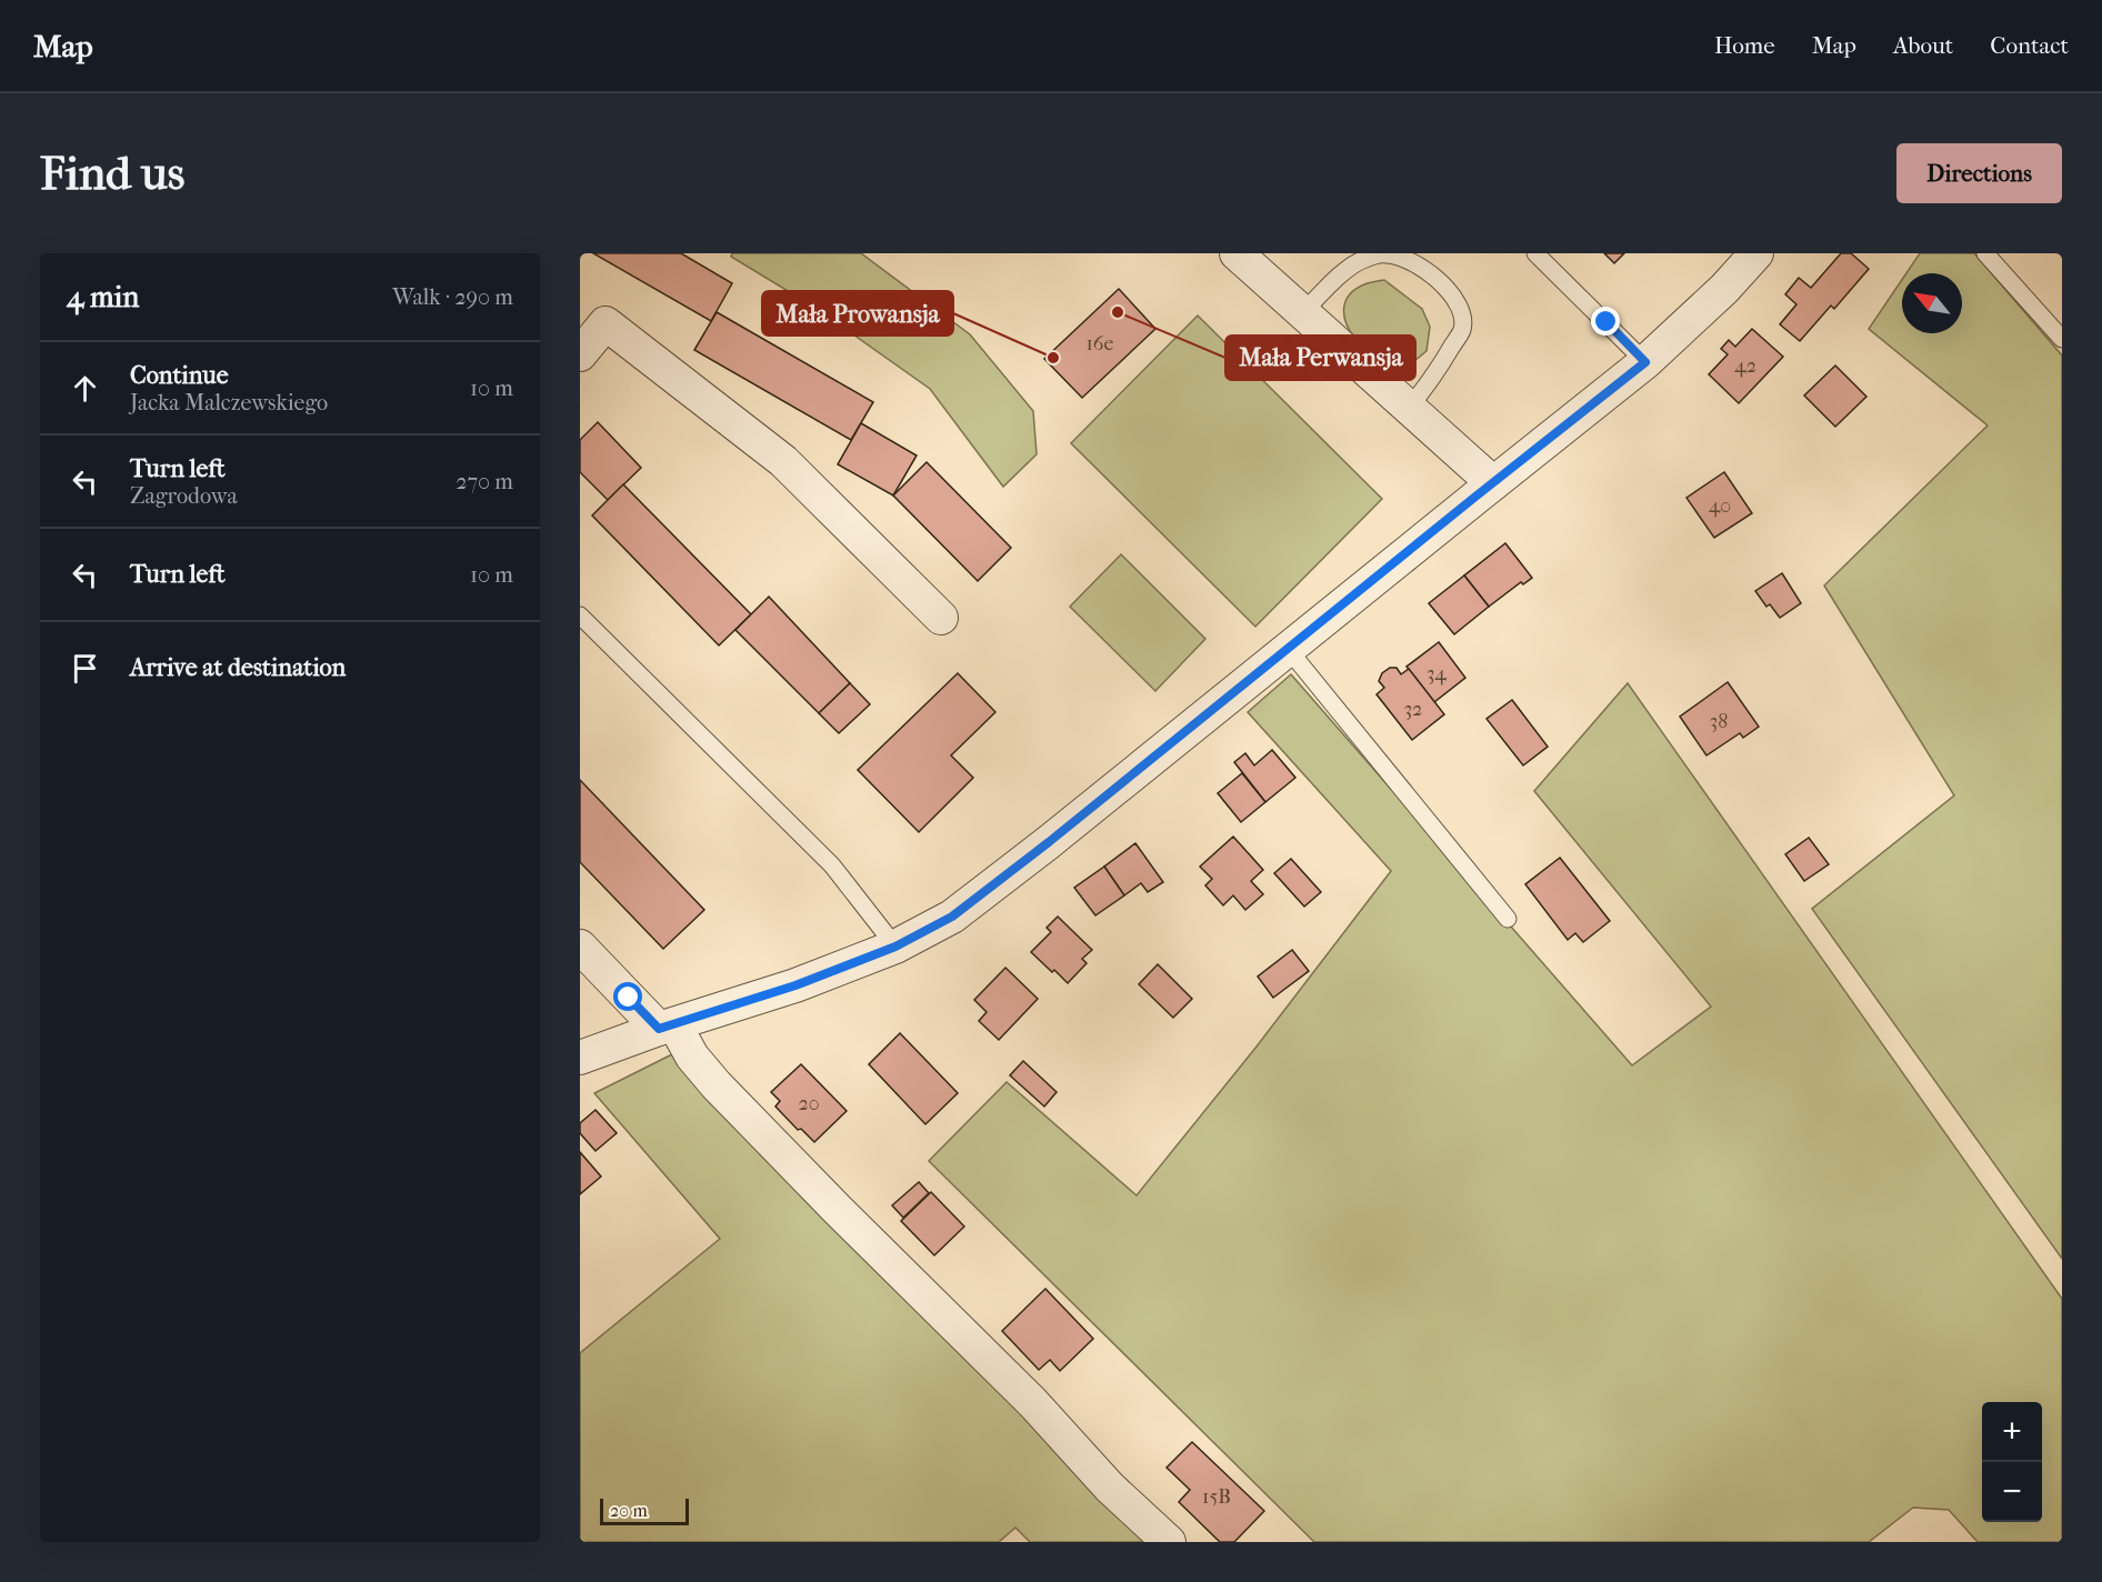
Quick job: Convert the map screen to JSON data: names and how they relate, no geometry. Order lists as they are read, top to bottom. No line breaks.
{"places":["Mała Perwansja","Mała Prowansja"],"house_numbers":["16e","42","40","34","32","38","20","15B"],"scale_bar":"20 m","north":"top left","page":{"header":"Map","nav":["Home","Map","About","Contact"],"buttons":"Directions","title":"Find us","heading":["4 min","Walk · 290 m"],"list":[["Continue","Jacka Malczewskiego","10 m"],["Turn left","Zagrodowa","270 m"],["Turn left","10 m"],"Arrive at destination"],"map_buttons":["+","−"],"scale":"20 m"}}
